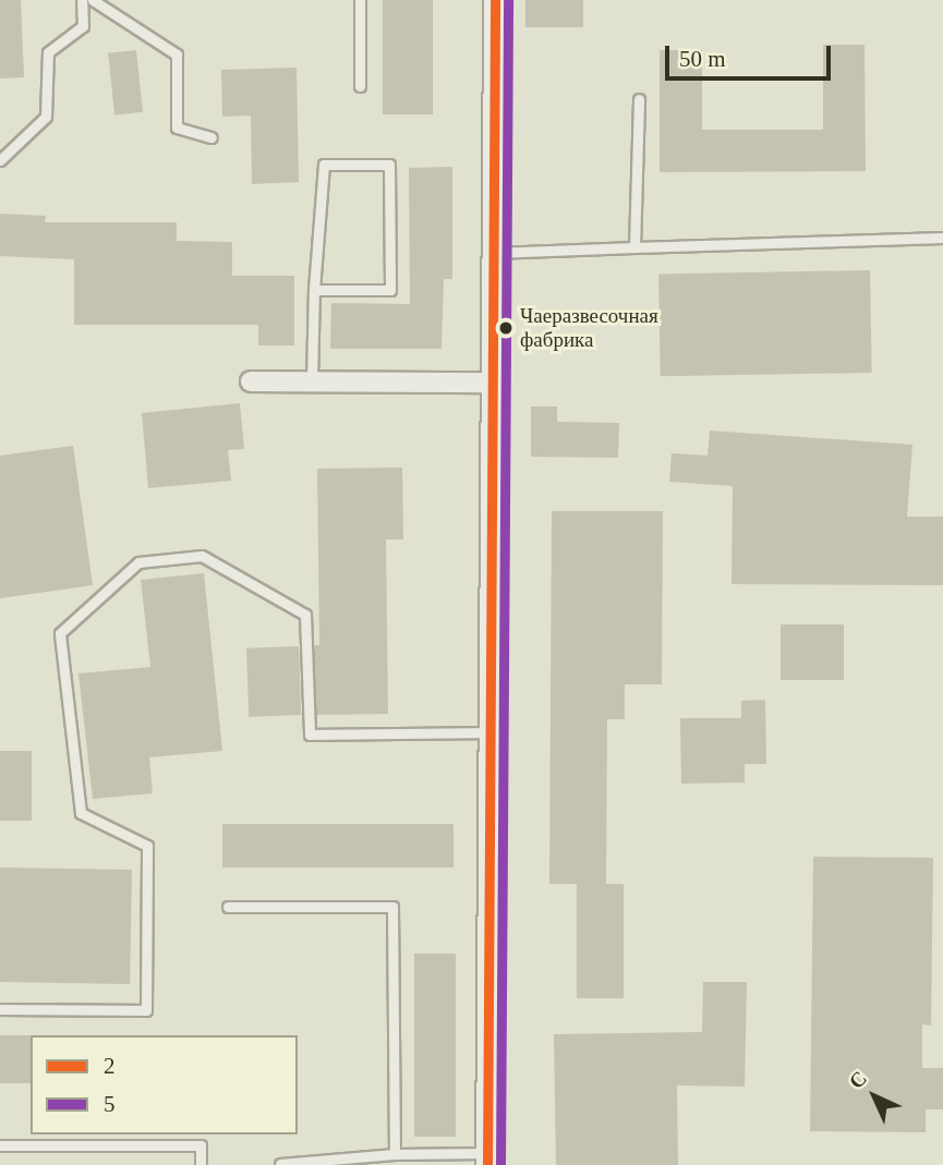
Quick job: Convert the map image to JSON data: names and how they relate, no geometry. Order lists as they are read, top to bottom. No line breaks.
{"places":["Чаеразвесочная фабрика"],"lines":["transit line 2","transit line 5"],"legend":["2","5"],"scale_bar":"50 m","north":"top left"}
